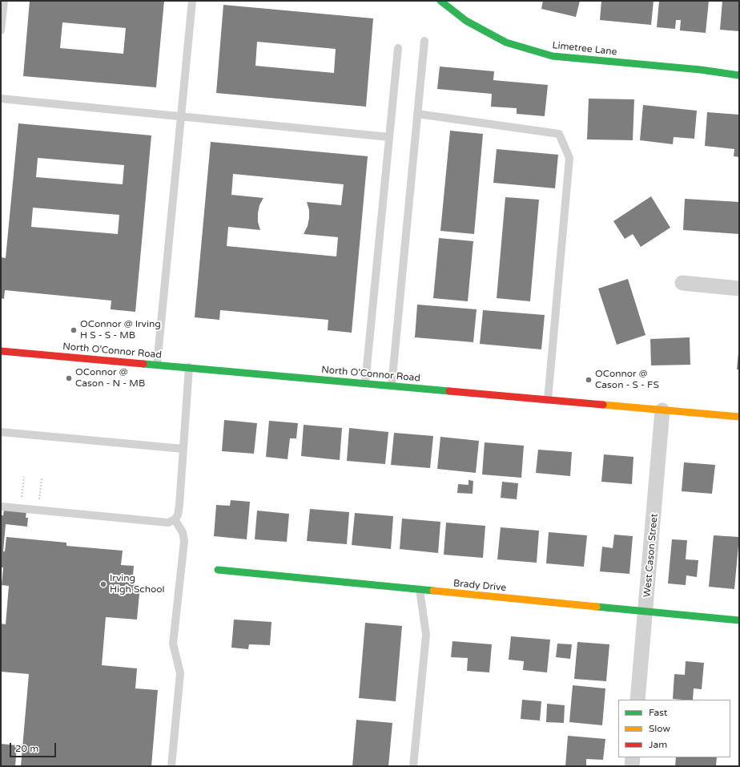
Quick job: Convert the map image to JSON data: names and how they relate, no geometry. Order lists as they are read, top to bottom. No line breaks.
{"streets":{"street":["Limetree Lane","North O'Connor Road","West Cason Street","Brady Drive"]},"crossings":[["North O'Connor Road","West Cason Street"],["West Cason Street","Brady Drive"]],"places":["OConnor @ Irving H S - S - MB","OConnor @ Cason - N - MB","OConnor @ Cason - S - FS","Irving High School"],"legend":["Fast","Slow","Jam"],"scale_bar":"20 m"}
